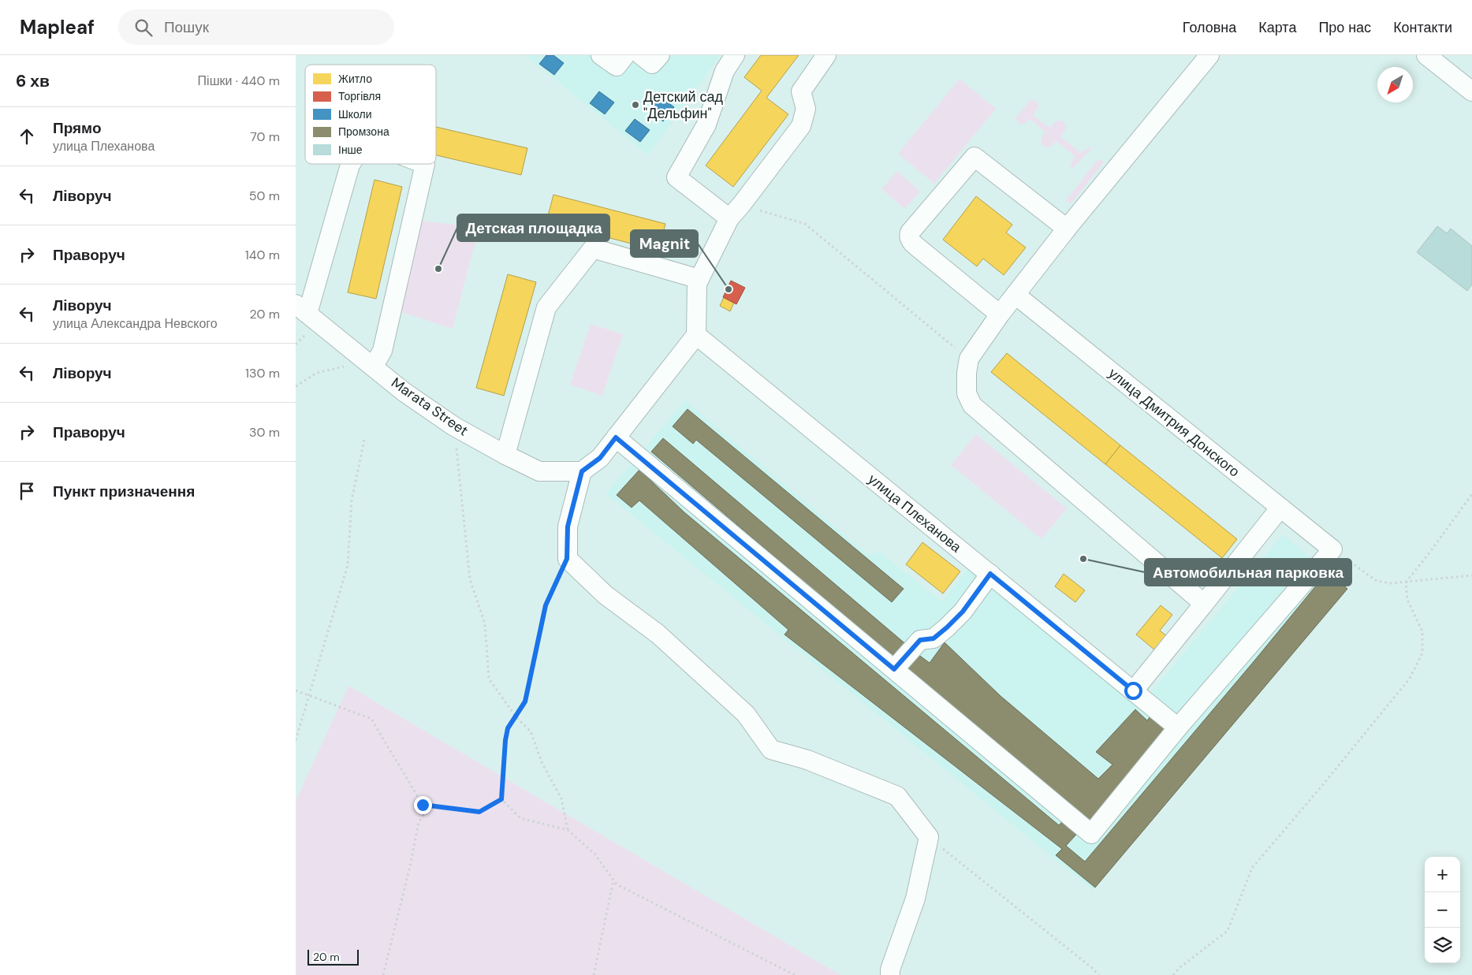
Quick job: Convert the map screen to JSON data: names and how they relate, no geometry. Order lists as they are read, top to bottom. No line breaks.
{"streets":{"street":["Marata Street","улица Дмитрия Донского","улица Плеханова"]},"places":["Детский сад \"Дельфин\"","Детская площадка","Magnit","Автомобильная парковка"],"legend":["Житло","Торгівля","Школи","Промзона","Інше"],"scale_bar":"20 m","north":"bottom left","page":{"header":"Mapleaf","search":"Пошук","nav":["Головна","Карта","Про нас","Контакти"],"heading":["6 хв","Пішки · 440 m"],"list":[["Прямо","улица Плеханова","70 m"],["Ліворуч","50 m"],["Праворуч","140 m"],["Ліворуч","улица Александра Невского","20 m"],["Ліворуч","130 m"],["Праворуч","30 m"],"Пункт призначення"],"map_buttons":["+","−"],"scale":"20 m"}}
